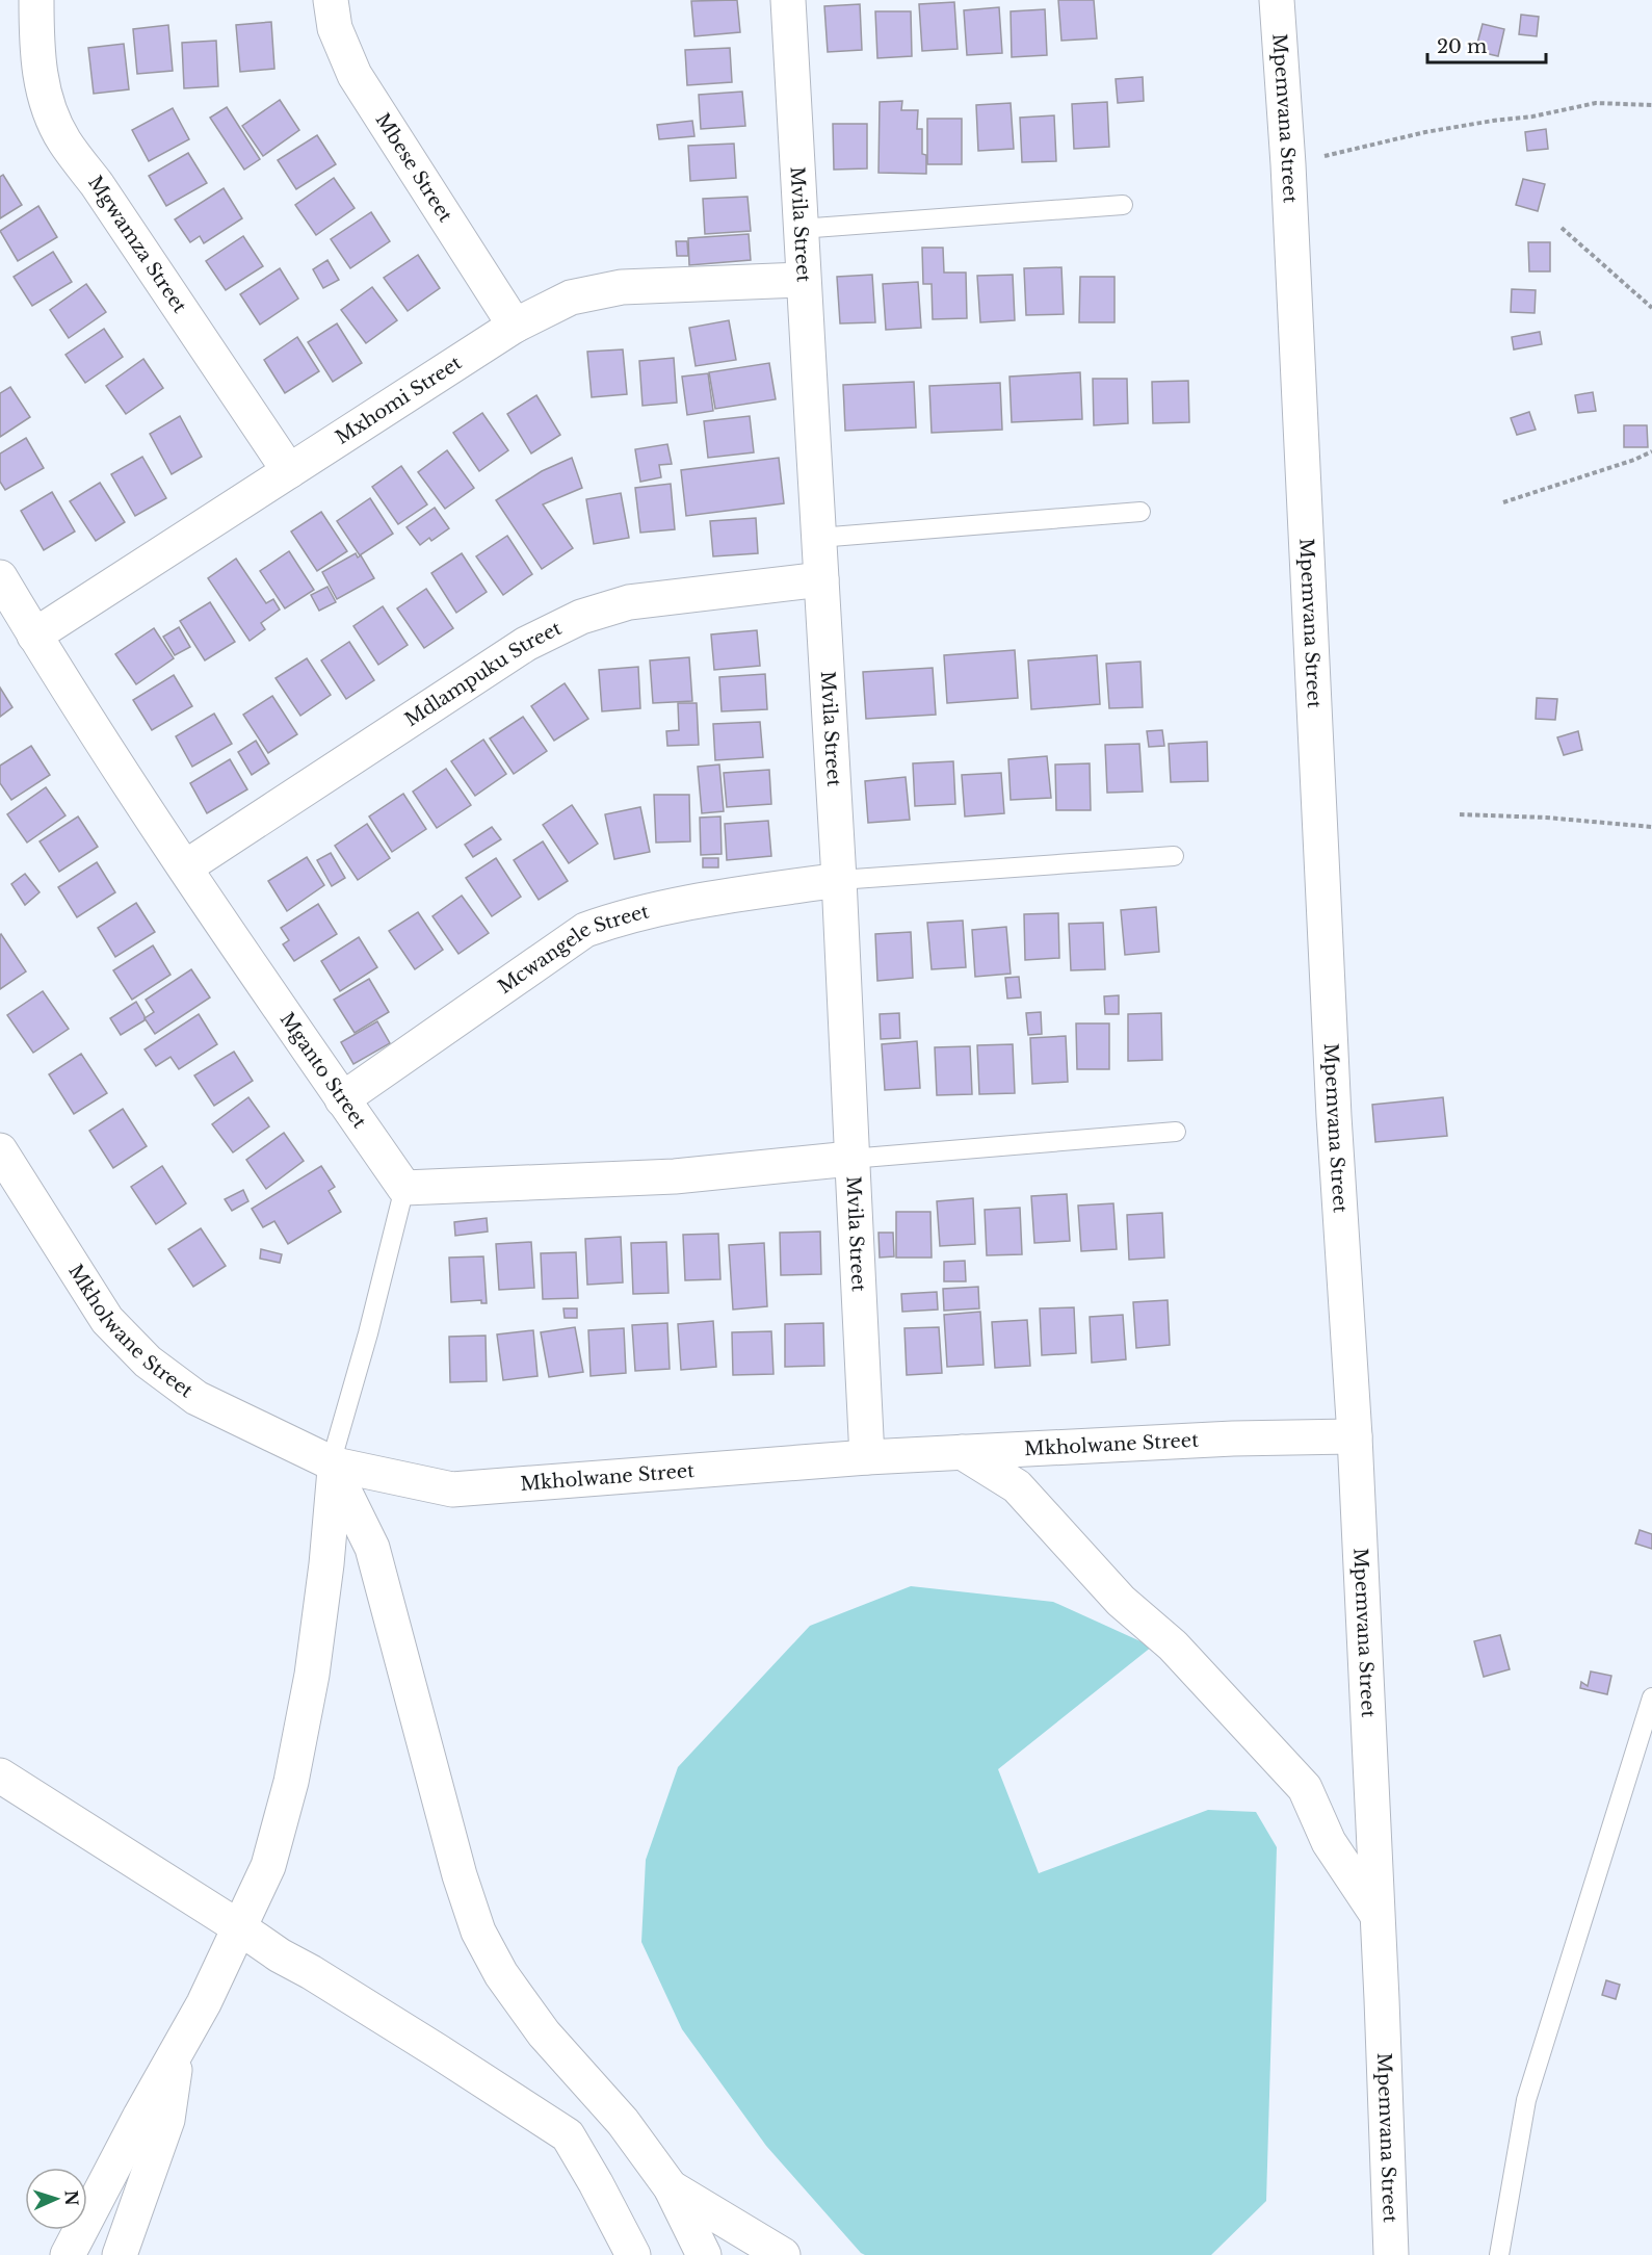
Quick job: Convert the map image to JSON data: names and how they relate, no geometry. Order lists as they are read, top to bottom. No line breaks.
{"streets":{"street":["Mpemvana Street","Mbese Street","Mvila Street","Mgwamza Street","Mxhomi Street","Mdlampuku Street","Mcwangele Street","Mganto Street","Mkholwane Street"]},"crossings":[["Mpemvana Street","Mkholwane Street"],["Mbese Street","Mxhomi Street"],["Mvila Street","Mxhomi Street"],["Mvila Street","Mdlampuku Street"],["Mvila Street","Mcwangele Street"],["Mvila Street","Mkholwane Street"],["Mgwamza Street","Mxhomi Street"],["Mxhomi Street","Mganto Street"],["Mdlampuku Street","Mganto Street"],["Mcwangele Street","Mganto Street"]],"scale_bar":"20 m","north":"right"}
